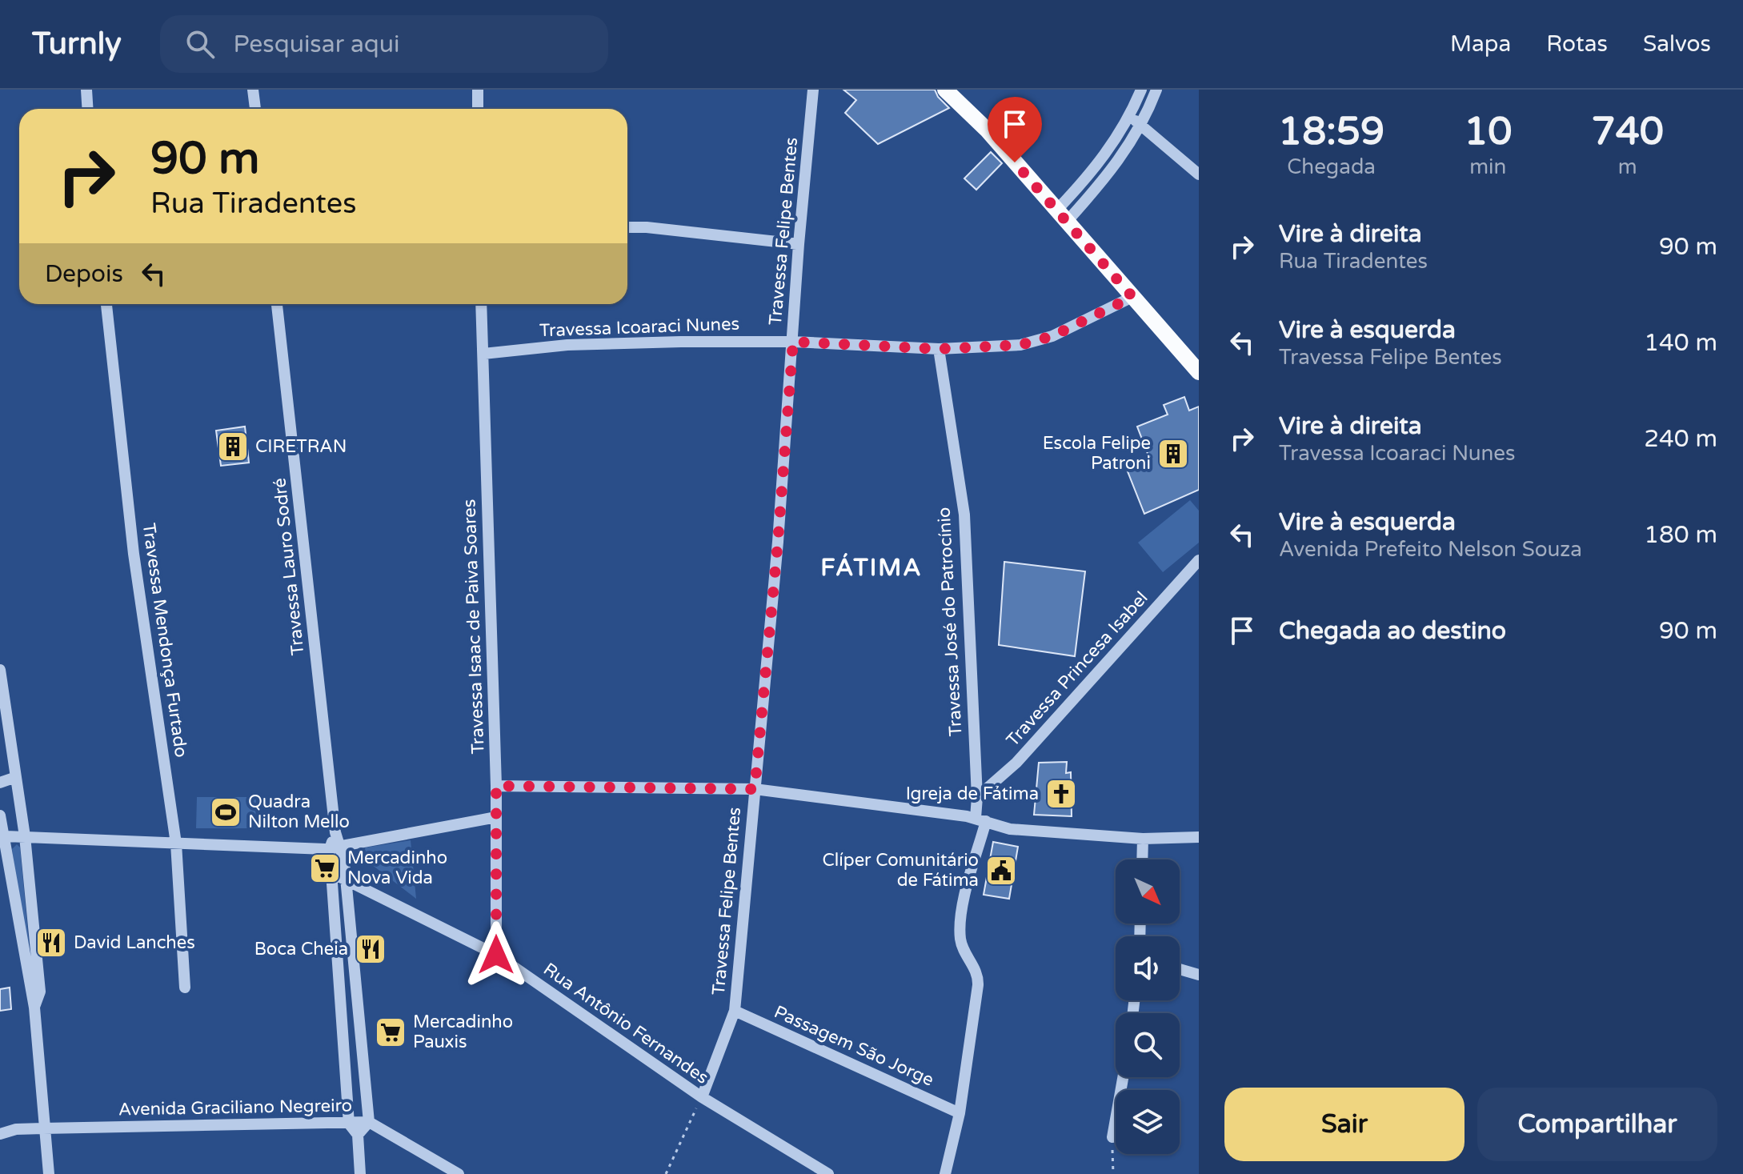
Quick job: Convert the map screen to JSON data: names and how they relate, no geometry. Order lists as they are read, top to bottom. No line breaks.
{"streets":{"street":["Travessa Felipe Bentes","Travessa Icoaraci Nunes","Travessa Lauro Sodré","Travessa José do Patrocínio","Travessa Isaac de Paiva Soares","Travessa Mendonça Furtado","Travessa Princesa Isabel","Rua Antônio Fernandes","Passagem São Jorge","Avenida Graciliano Negreiro"]},"crossings":[["Travessa Felipe Bentes","Travessa Icoaraci Nunes"],["Travessa Felipe Bentes","Rua Antônio Fernandes"],["Travessa Felipe Bentes","Passagem São Jorge"],["Travessa Icoaraci Nunes","Travessa José do Patrocínio"],["Travessa Icoaraci Nunes","Travessa Isaac de Paiva Soares"],["Travessa Lauro Sodré","Rua Antônio Fernandes"],["Travessa Lauro Sodré","Avenida Graciliano Negreiro"],["Travessa José do Patrocínio","Travessa Princesa Isabel"],["Travessa José do Patrocínio","Passagem São Jorge"],["Travessa Isaac de Paiva Soares","Rua Antônio Fernandes"]],"districts":["FÁTIMA"],"places":{"building":["CIRETRAN","Escola Felipe Patroni"],"church":["Igreja de Fátima"],"sports":["Quadra Nilton Mello"],"supermarket":["Mercadinho Nova Vida","Mercadinho Pauxis"],"public building":["Clíper Comunitário de Fátima"],"restaurant":["David Lanches","Boca Cheia"]},"north":"bottom right","page":{"header":"Turnly","search":"Pesquisar aqui","nav":["Mapa","Rotas","Salvos"],"eta":["18:59","Chegada","10","min","740","m"],"turn":["90 m","Rua Tiradentes"],"list":[{"name":"Vire à direita","note":"Rua Tiradentes","value":"90 m"},{"name":"Vire à esquerda","note":"Travessa Felipe Bentes","value":"140 m"},{"name":"Vire à direita","note":"Travessa Icoaraci Nunes","value":"240 m"},{"name":"Vire à esquerda","note":"Avenida Prefeito Nelson Souza","value":"180 m"},{"name":"Chegada ao destino","value":"90 m"}],"then":"Depois","buttons":["Sair","Compartilhar"]}}
